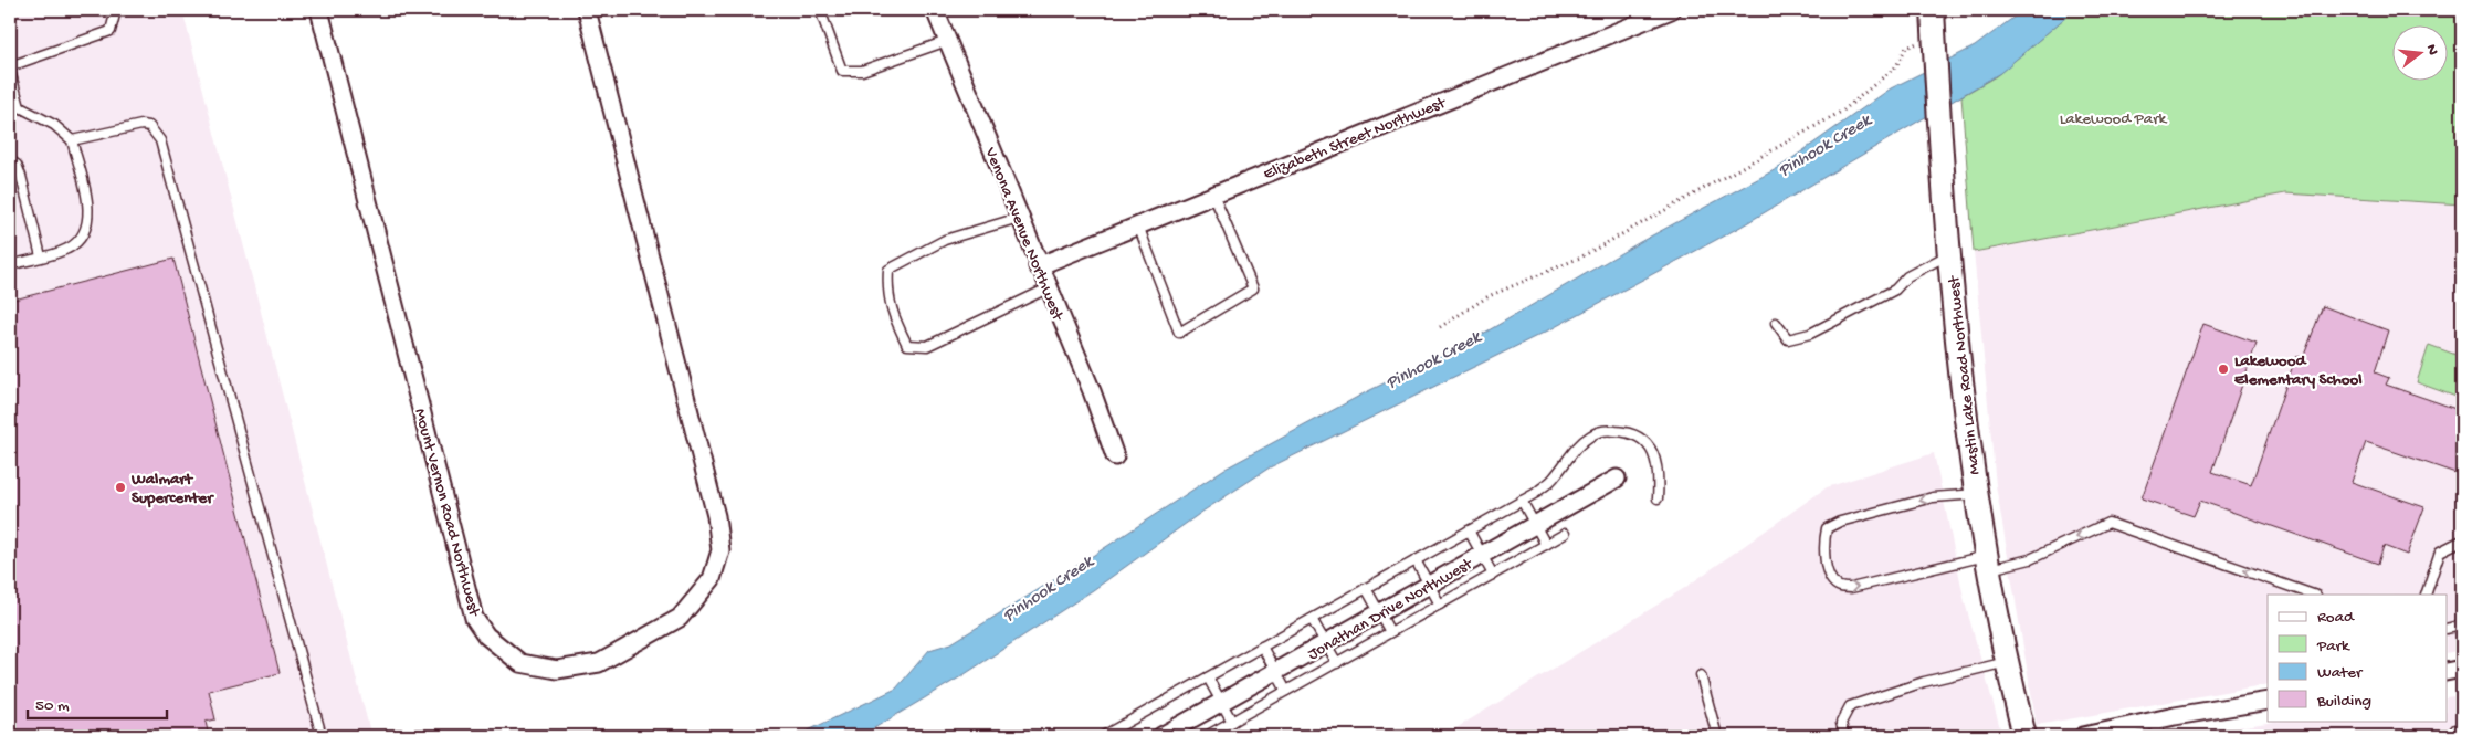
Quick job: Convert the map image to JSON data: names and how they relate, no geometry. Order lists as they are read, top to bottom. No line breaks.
{"streets":{"street":["Elizabeth Street Northwest","Venona Avenue Northwest","Mastin Lake Road Northwest","Mount Vernon Road Northwest","Jonathan Drive Northwest"]},"crossings":[["Elizabeth Street Northwest","Venona Avenue Northwest"]],"water":["Pinhook Creek"],"parks":["Lakewood Park"],"places":["Lakewood Elementary School","Walmart Supercenter"],"legend":["Road","Park","Water","Building"],"scale_bar":"50 m","north":"right"}
